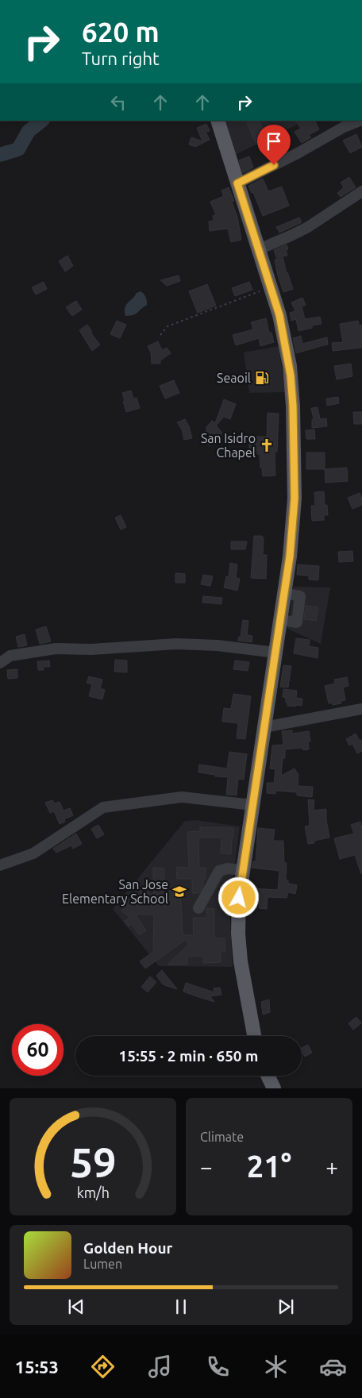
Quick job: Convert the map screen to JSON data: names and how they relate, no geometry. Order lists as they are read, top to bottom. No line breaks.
{"places":{"fuel station":["Seaoil"],"church":["San Isidro Chapel"],"school or university":["San Jose Elementary School"]},"page":{"turn":["620 m","Turn right"],"limit":"60","trip":"15:55 · 2 min · 650 m","tile":"Climate","heat":["−","21°","+"],"song":["Golden Hour","Lumen"],"tabs":"15:53","gauge":["59","km/h"]}}
